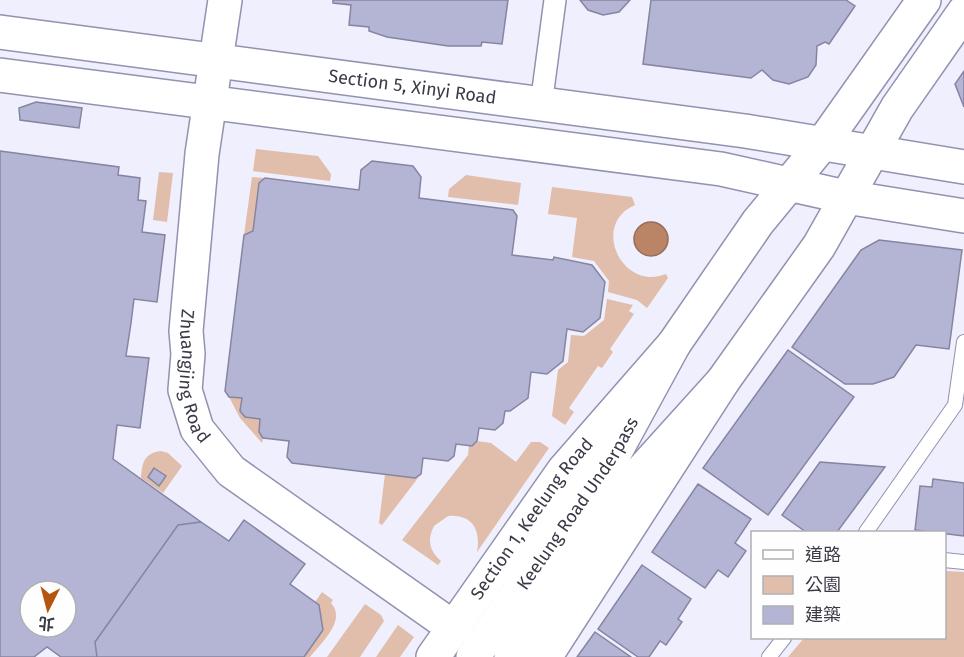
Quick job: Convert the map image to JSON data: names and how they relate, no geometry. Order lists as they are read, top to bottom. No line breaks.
{"streets":{"main road":["Section 5, Xinyi Road","Zhuangjing Road","Keelung Road Underpass","Section 1, Keelung Road"]},"crossings":[["Section 5, Xinyi Road","Zhuangjing Road"],["Section 5, Xinyi Road","Section 1, Keelung Road"],["Zhuangjing Road","Section 1, Keelung Road"],["Keelung Road Underpass","Section 1, Keelung Road"]],"legend":["道路","公園","建築"],"north":"bottom"}
